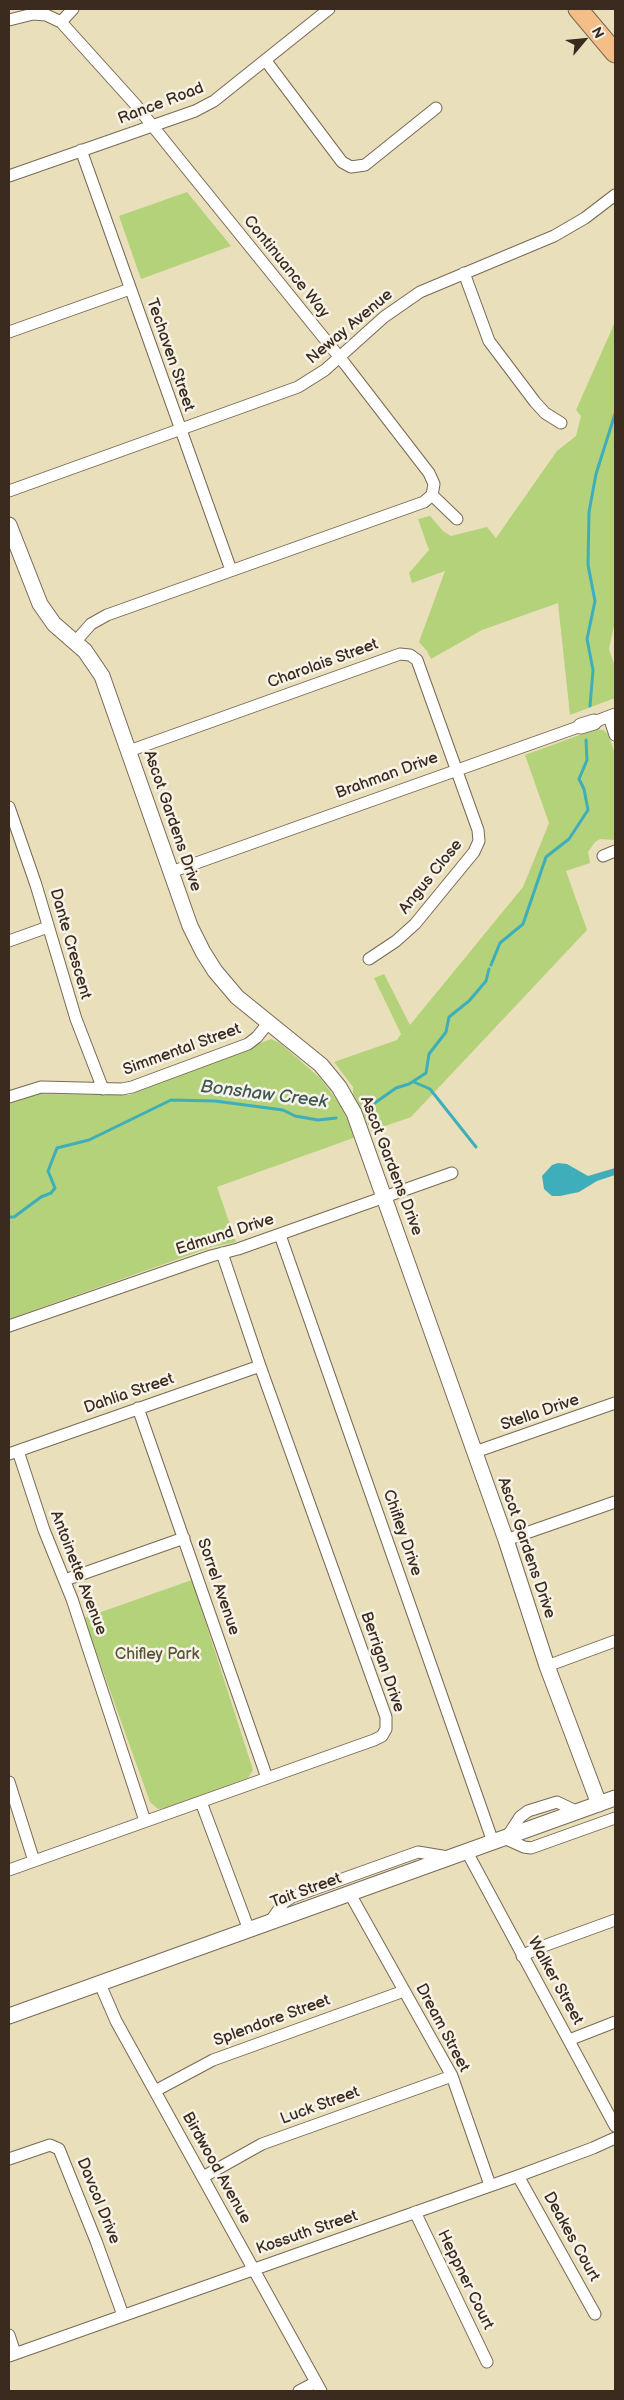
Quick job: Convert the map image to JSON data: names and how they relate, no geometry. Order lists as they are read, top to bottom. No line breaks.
{"streets":{"street":["Rance Road","Continuance Way","Neway Avenue","Techaven Street","Charolais Street","Brahman Drive","Ascot Gardens Drive","Angus Close","Dante Crescent","Simmental Street","Edmund Drive","Dahlia Street","Stella Drive","Chifley Drive","Antoinette Avenue","Sorrel Avenue","Berrigan Drive","Tait Street","Walker Street","Splendore Street","Dream Street","Luck Street","Birdwood Avenue","Davcol Drive","Kossuth Street","Deakes Court","Heppner Court"]},"crossings":[["Rance Road","Continuance Way"],["Rance Road","Techaven Street"],["Continuance Way","Neway Avenue"],["Neway Avenue","Techaven Street"],["Charolais Street","Brahman Drive"],["Charolais Street","Ascot Gardens Drive"],["Charolais Street","Angus Close"],["Brahman Drive","Ascot Gardens Drive"],["Brahman Drive","Angus Close"],["Ascot Gardens Drive","Simmental Street"],["Ascot Gardens Drive","Edmund Drive"],["Ascot Gardens Drive","Stella Drive"],["Ascot Gardens Drive","Tait Street"],["Dante Crescent","Simmental Street"],["Edmund Drive","Chifley Drive"],["Edmund Drive","Berrigan Drive"],["Dahlia Street","Antoinette Avenue"],["Dahlia Street","Sorrel Avenue"],["Dahlia Street","Berrigan Drive"],["Chifley Drive","Tait Street"],["Antoinette Avenue","Berrigan Drive"],["Sorrel Avenue","Berrigan Drive"],["Tait Street","Walker Street"],["Tait Street","Dream Street"],["Tait Street","Birdwood Avenue"],["Splendore Street","Dream Street"],["Splendore Street","Birdwood Avenue"],["Dream Street","Luck Street"],["Dream Street","Kossuth Street"],["Luck Street","Birdwood Avenue"],["Birdwood Avenue","Kossuth Street"],["Davcol Drive","Kossuth Street"],["Kossuth Street","Deakes Court"],["Kossuth Street","Heppner Court"]],"water":["Bonshaw Creek"],"parks":["Chifley Park"],"north":"top right"}
